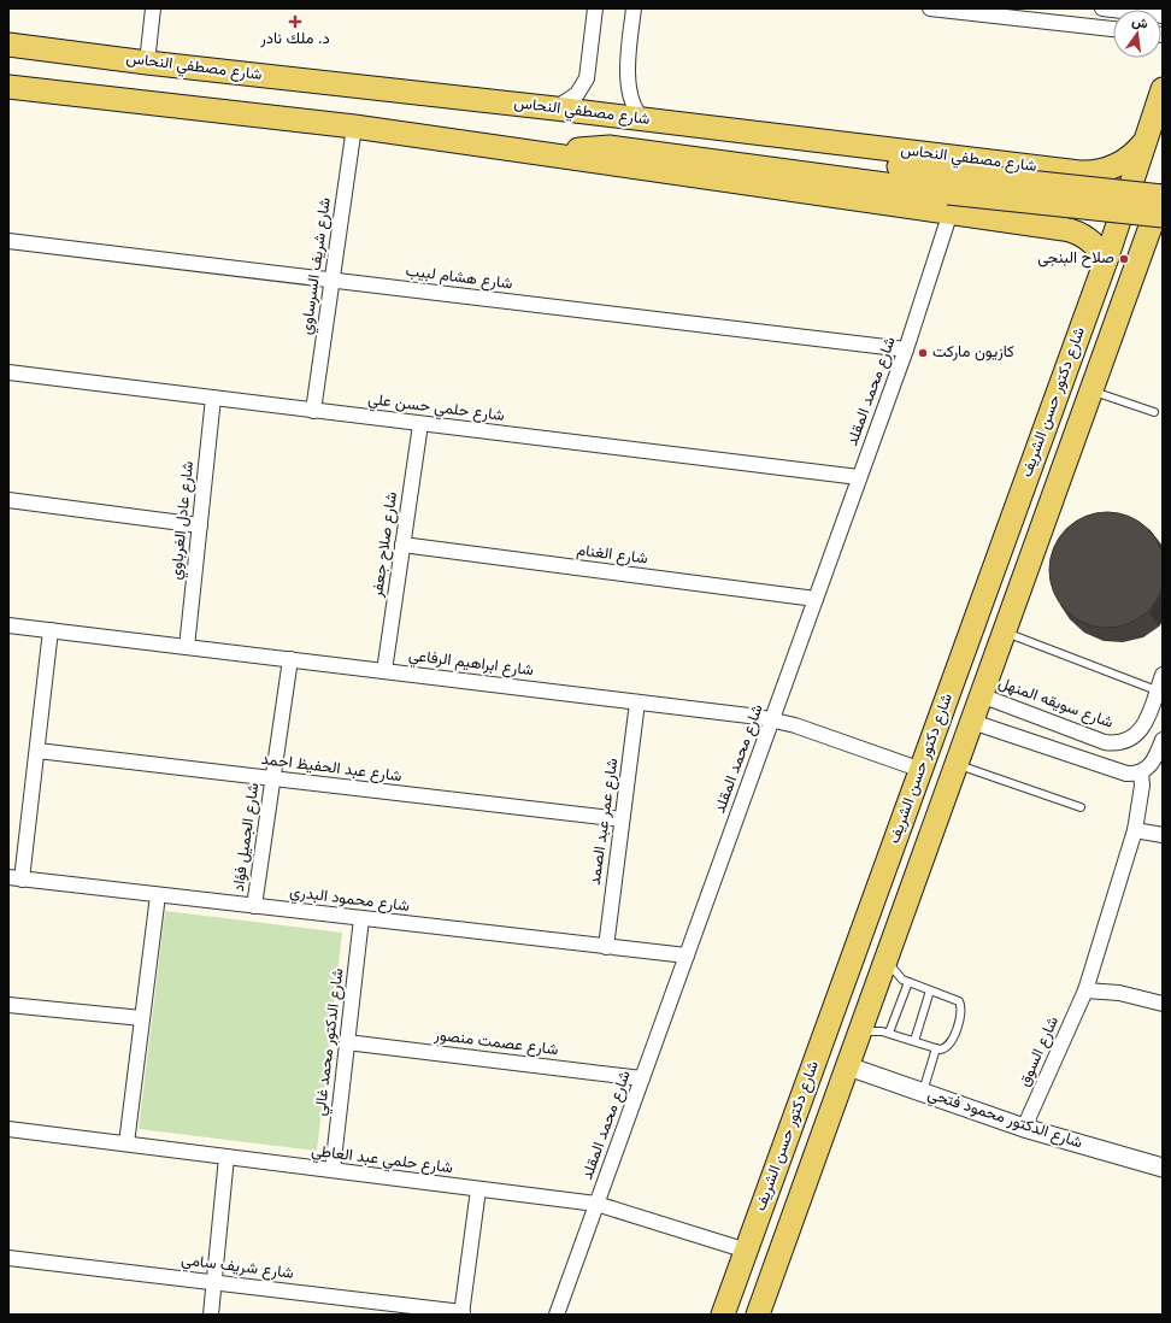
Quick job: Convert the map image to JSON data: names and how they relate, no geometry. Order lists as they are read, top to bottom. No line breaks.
{"streets":{"main road":["شارع مصطفي النحاس","شارع دكتور حسن الشريف"],"street":["شارع شريف السرساوي","شارع هشام لبيب","شارع محمد المقلد","شارع حلمي حسن علي","شارع عادل الغرباوي","شارع صلاح جعفر","شارع الغنام","شارع ابراهيم الرفاعي","شارع سويقه المنهل","شارع عبد الحفيظ احمد","شارع عمر عبد الصمد","شارع الجميل فؤاد","شارع محمود البدري","شارع الدكتور محمد غالي","شارع عصمت منصور","شارع السوق","شارع الدكتور محمود فتحي","شارع حلمي عبد العاطي","شارع شريف سامي"]},"crossings":[["شارع مصطفي النحاس","شارع دكتور حسن الشريف"],["شارع شريف السرساوي","شارع هشام لبيب"],["شارع شريف السرساوي","شارع حلمي حسن علي"],["شارع هشام لبيب","شارع محمد المقلد"],["شارع محمد المقلد","شارع حلمي حسن علي"],["شارع محمد المقلد","شارع الغنام"],["شارع محمد المقلد","شارع ابراهيم الرفاعي"],["شارع محمد المقلد","شارع محمود البدري"],["شارع محمد المقلد","شارع عصمت منصور"],["شارع محمد المقلد","شارع حلمي عبد العاطي"],["شارع دكتور حسن الشريف","شارع ابراهيم الرفاعي"],["شارع دكتور حسن الشريف","شارع سويقه المنهل"],["شارع دكتور حسن الشريف","شارع الدكتور محمود فتحي"],["شارع دكتور حسن الشريف","شارع حلمي عبد العاطي"],["شارع حلمي حسن علي","شارع عادل الغرباوي"],["شارع حلمي حسن علي","شارع صلاح جعفر"],["شارع عادل الغرباوي","شارع ابراهيم الرفاعي"],["شارع صلاح جعفر","شارع الغنام"],["شارع صلاح جعفر","شارع ابراهيم الرفاعي"],["شارع ابراهيم الرفاعي","شارع عمر عبد الصمد"],["شارع ابراهيم الرفاعي","شارع الجميل فؤاد"],["شارع عبد الحفيظ احمد","شارع عمر عبد الصمد"],["شارع عبد الحفيظ احمد","شارع الجميل فؤاد"],["شارع عمر عبد الصمد","شارع محمود البدري"],["شارع الجميل فؤاد","شارع محمود البدري"],["شارع محمود البدري","شارع الدكتور محمد غالي"],["شارع الدكتور محمد غالي","شارع عصمت منصور"],["شارع الدكتور محمد غالي","شارع حلمي عبد العاطي"],["شارع السوق","شارع الدكتور محمود فتحي"],["شارع حلمي عبد العاطي","شارع شريف سامي"]],"places":{"health":["د. ملك نادر"],"other":["صلاح البنجى","كازيون ماركت"]},"north":"top"}
